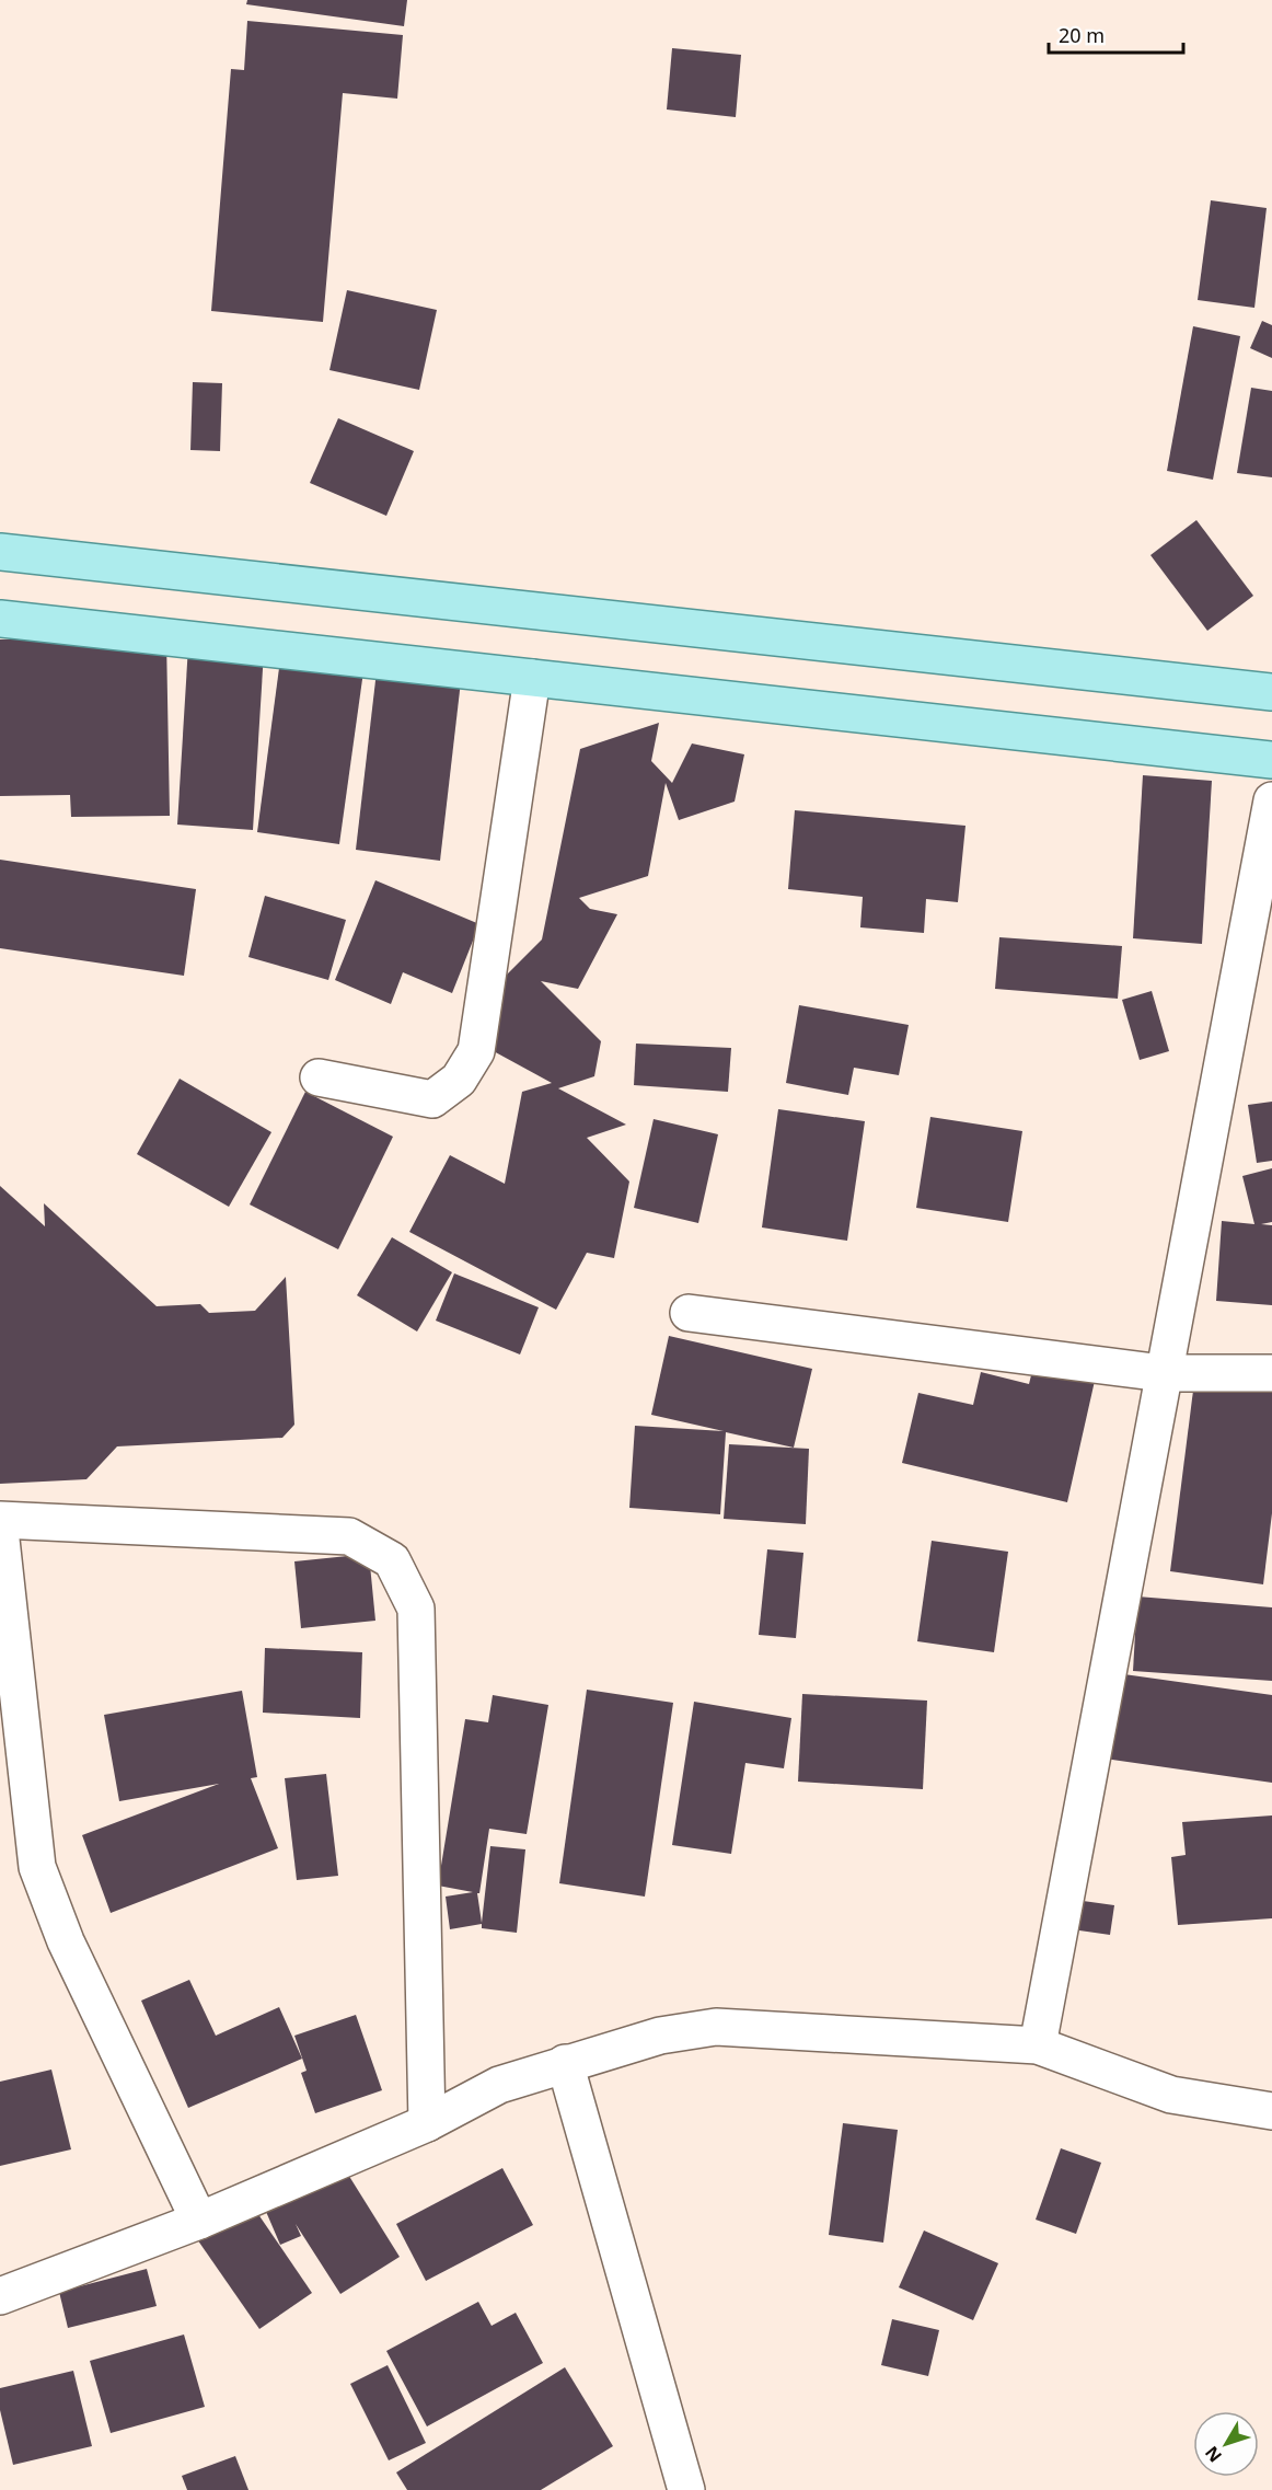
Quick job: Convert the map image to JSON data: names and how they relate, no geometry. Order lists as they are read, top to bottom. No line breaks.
{"scale_bar":"20 m","north":"bottom left"}
